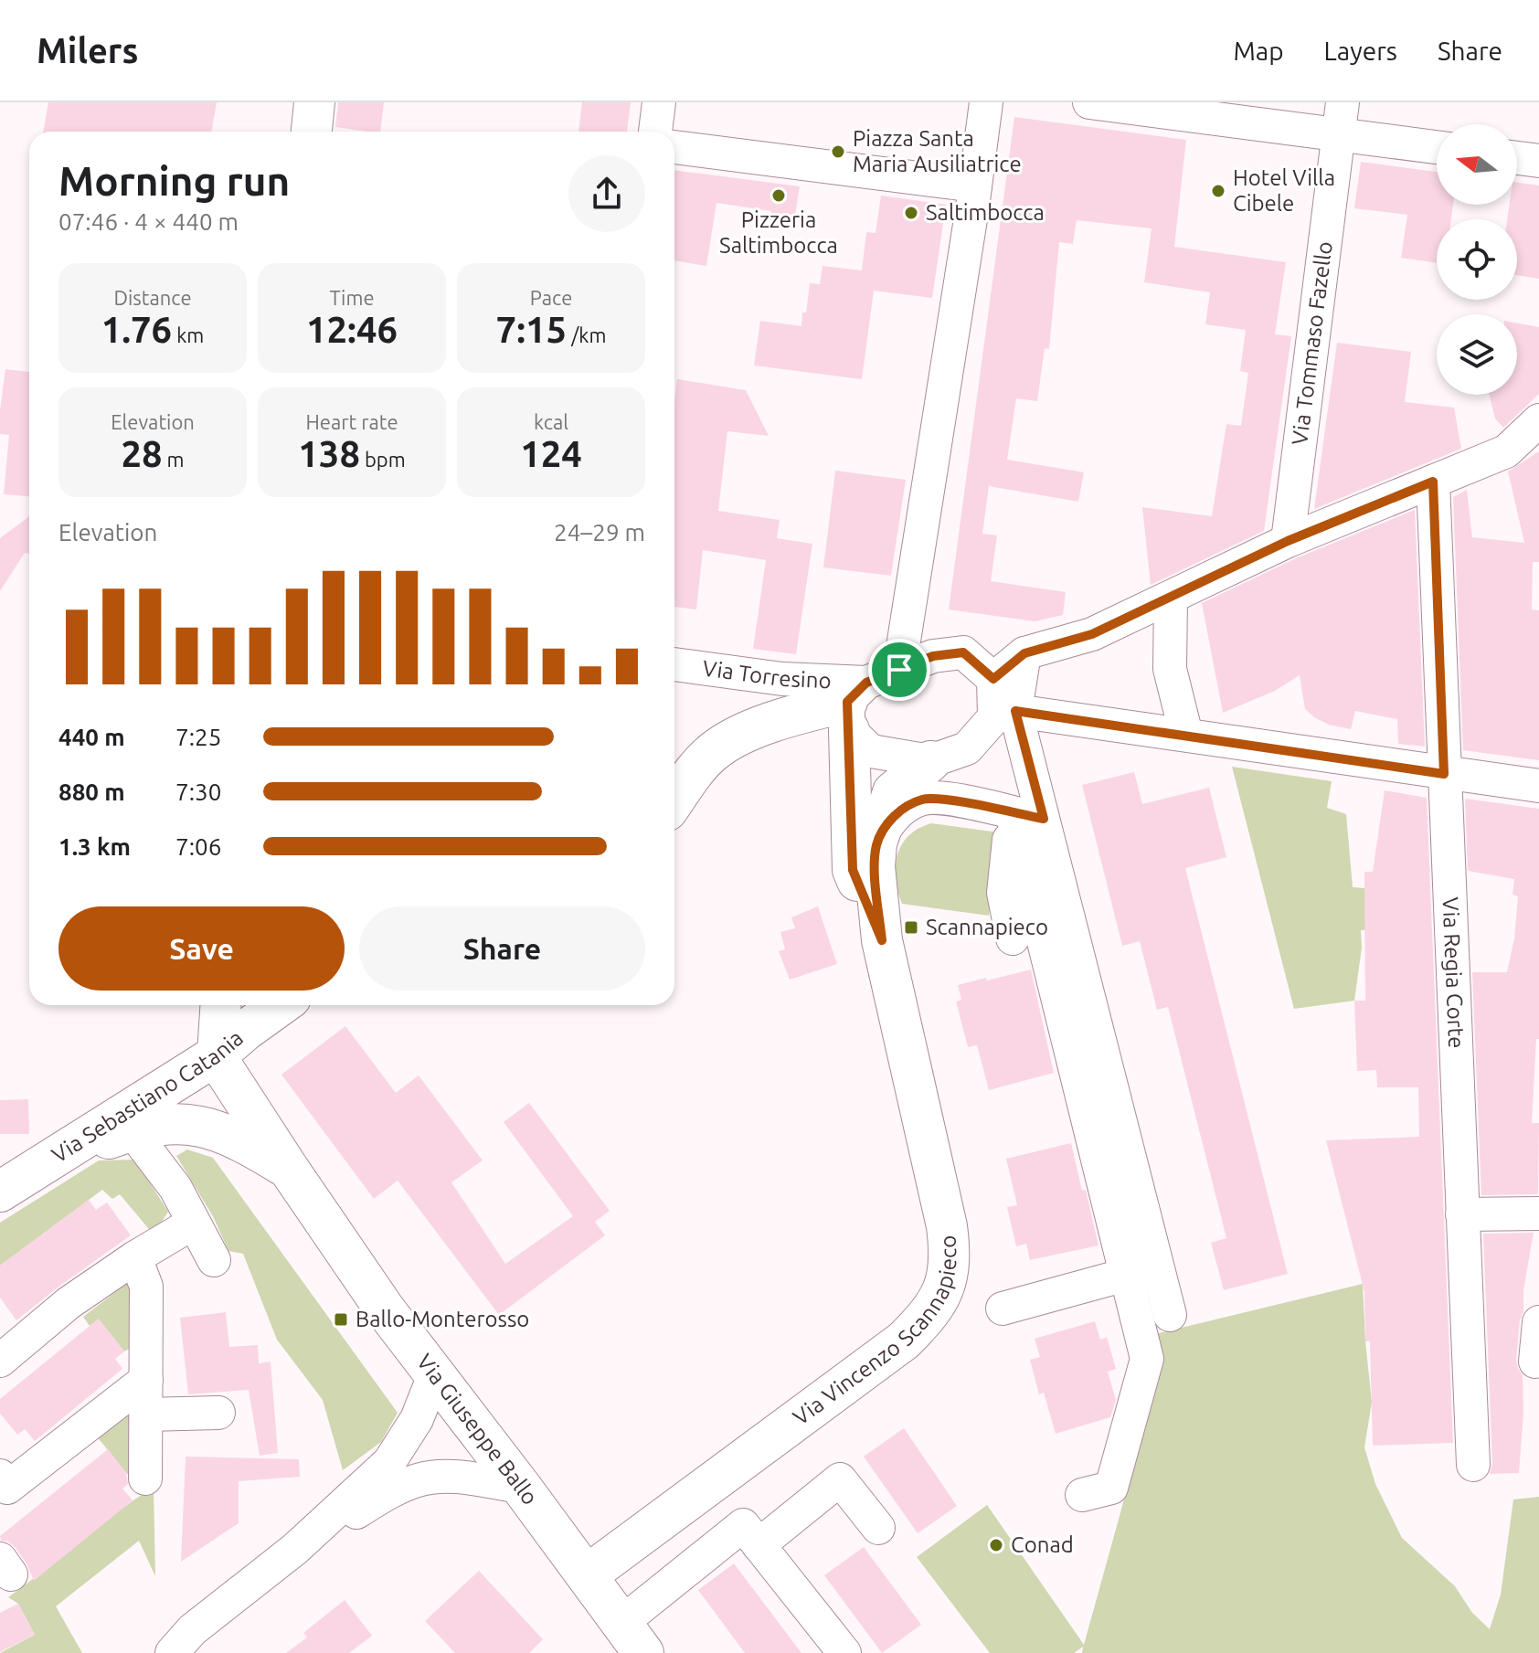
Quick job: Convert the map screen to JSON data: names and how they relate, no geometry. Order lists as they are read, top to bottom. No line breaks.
{"streets":{"main road":["Via Sebastiano Catania","Via Vincenzo Scannapieco","Via Giuseppe Ballo"],"street":["Via Tommaso Fazello","Via Torresino","Via Regia Corte"]},"crossings":[["Via Sebastiano Catania","Via Giuseppe Ballo"],["Via Vincenzo Scannapieco","Via Giuseppe Ballo"]],"places":{"other":["Piazza Santa Maria Ausiliatrice","Hotel Villa Cibele","Pizzeria Saltimbocca","Saltimbocca","Conad"],"transit":["Scannapieco","Ballo-Monterosso"]},"north":"left","page":{"header":"Milers","nav":["Map","Layers","Share"],"heading":["Morning run","07:46 · 4 × 440 m"],"stats":[["Distance","1.76 km"],["Time","12:46"],["Pace","7:15 /km"],["Elevation","28 m"],["Heart rate","138 bpm"],["kcal","124"]],"chart":["Elevation","24–29 m"],"list":[{"name":"440 m","note":"7:25"},{"name":"880 m","note":"7:30"},{"name":"1.3 km","note":"7:06"}],"buttons":["Save","Share"]}}
